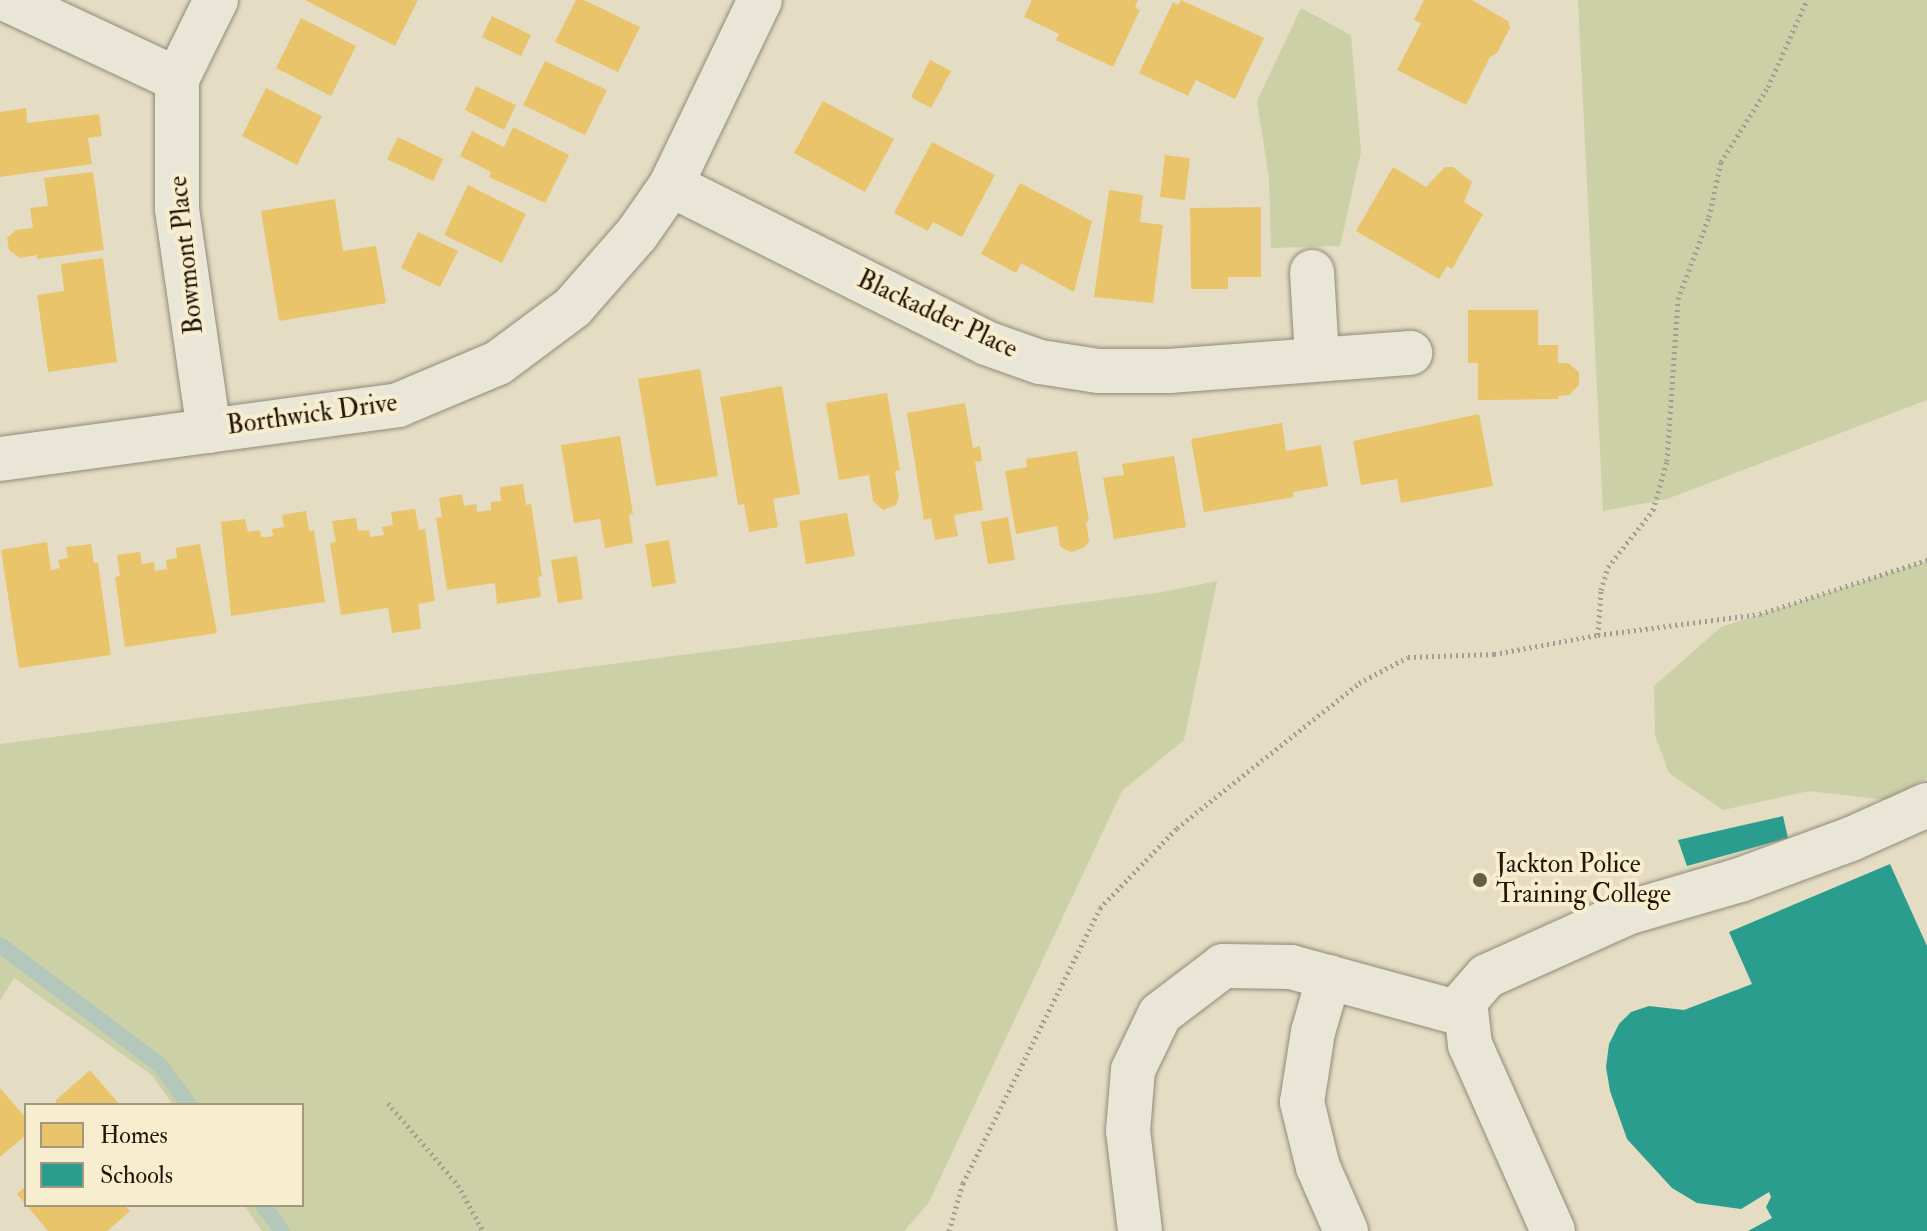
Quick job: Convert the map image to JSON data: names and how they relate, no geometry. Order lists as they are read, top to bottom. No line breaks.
{"streets":{"street":["Bowmont Place","Blackadder Place","Borthwick Drive"]},"crossings":[["Bowmont Place","Borthwick Drive"],["Blackadder Place","Borthwick Drive"]],"places":["Jackton Police Training College"],"legend":["Homes","Schools"]}
